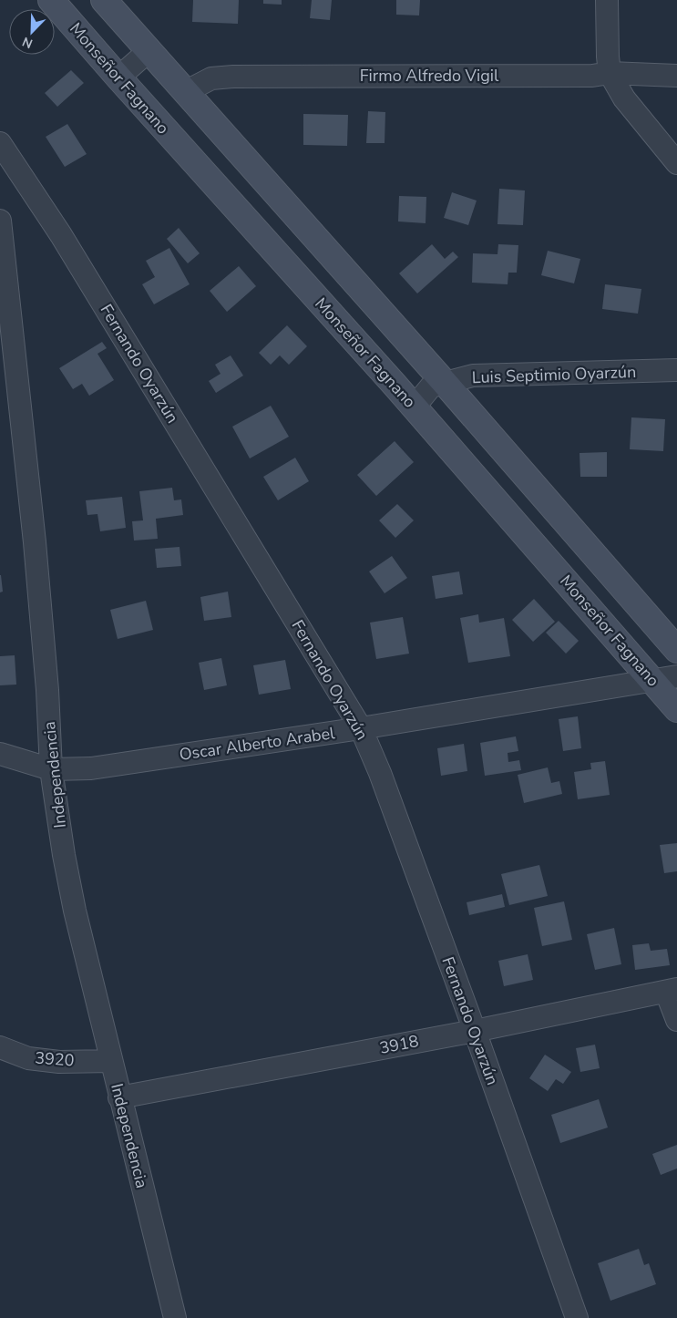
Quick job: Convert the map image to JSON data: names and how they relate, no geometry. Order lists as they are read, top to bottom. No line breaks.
{"streets":{"street":["Firmo Alfredo Vigil","Monseñor Fagnano","Fernando Oyarzún","Luis Septimio Oyarzún","Oscar Alberto Arabel","Independencia","3918","3920"]},"crossings":[["Monseñor Fagnano","Luis Septimio Oyarzún"],["Monseñor Fagnano","Oscar Alberto Arabel"],["Fernando Oyarzún","Oscar Alberto Arabel"],["Fernando Oyarzún","3918"],["Oscar Alberto Arabel","Independencia"],["Independencia","3918"],["Independencia","3920"]],"north":"bottom left"}
